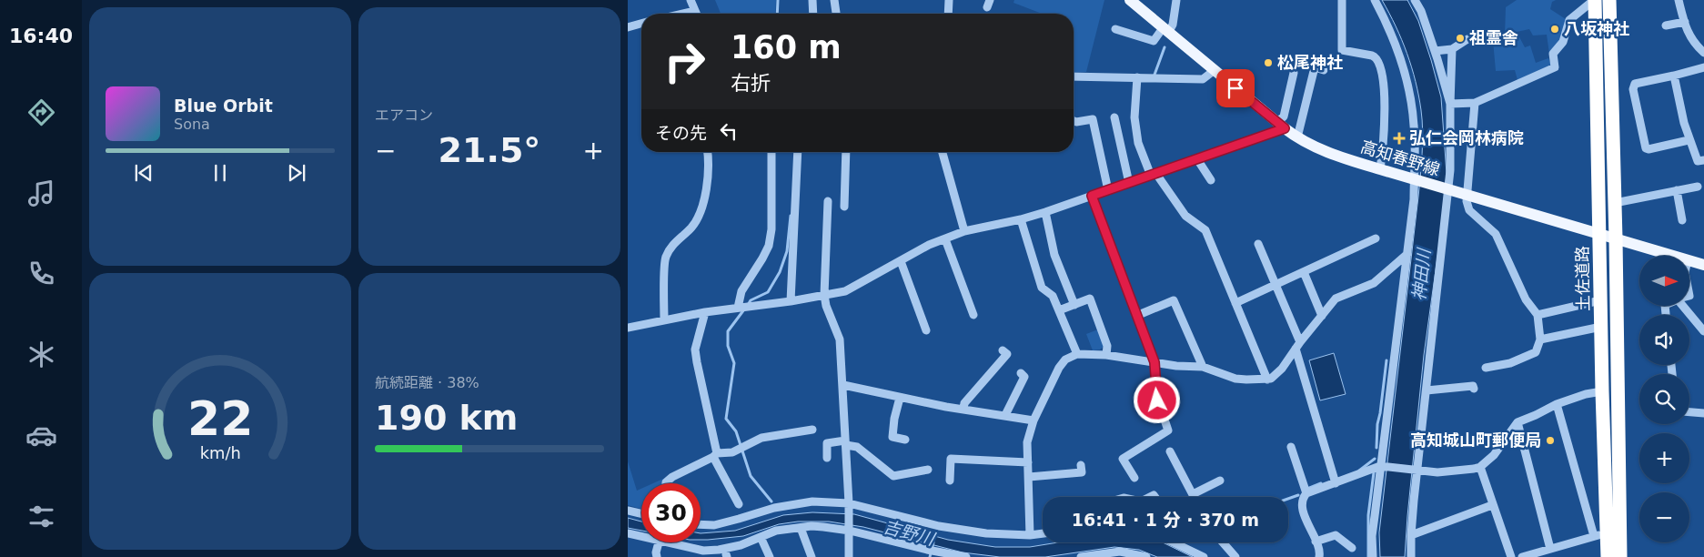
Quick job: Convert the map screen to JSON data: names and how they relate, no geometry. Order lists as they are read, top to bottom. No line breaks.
{"streets":{"highway":["土佐道路"],"main road":["高知春野線"]},"crossings":[["高知春野線","土佐道路"]],"water":["神田川","吉野川"],"places":{"other":["八坂神社","祖霊舎","松尾神社","高知城山町郵便局"],"health":["弘仁会岡林病院"]},"north":"right","page":{"tabs":"16:40","tile":["エアコン",["航続距離 · 38%","190 km"]],"turn":["160 m","右折"],"song":["Blue Orbit","Sona"],"then":"その先","heat":["−","21.5°","+"],"map_buttons":["+","−"],"limit":"30","trip":"16:41 · 1 分 · 370 m","gauge":["22","km/h"]}}
